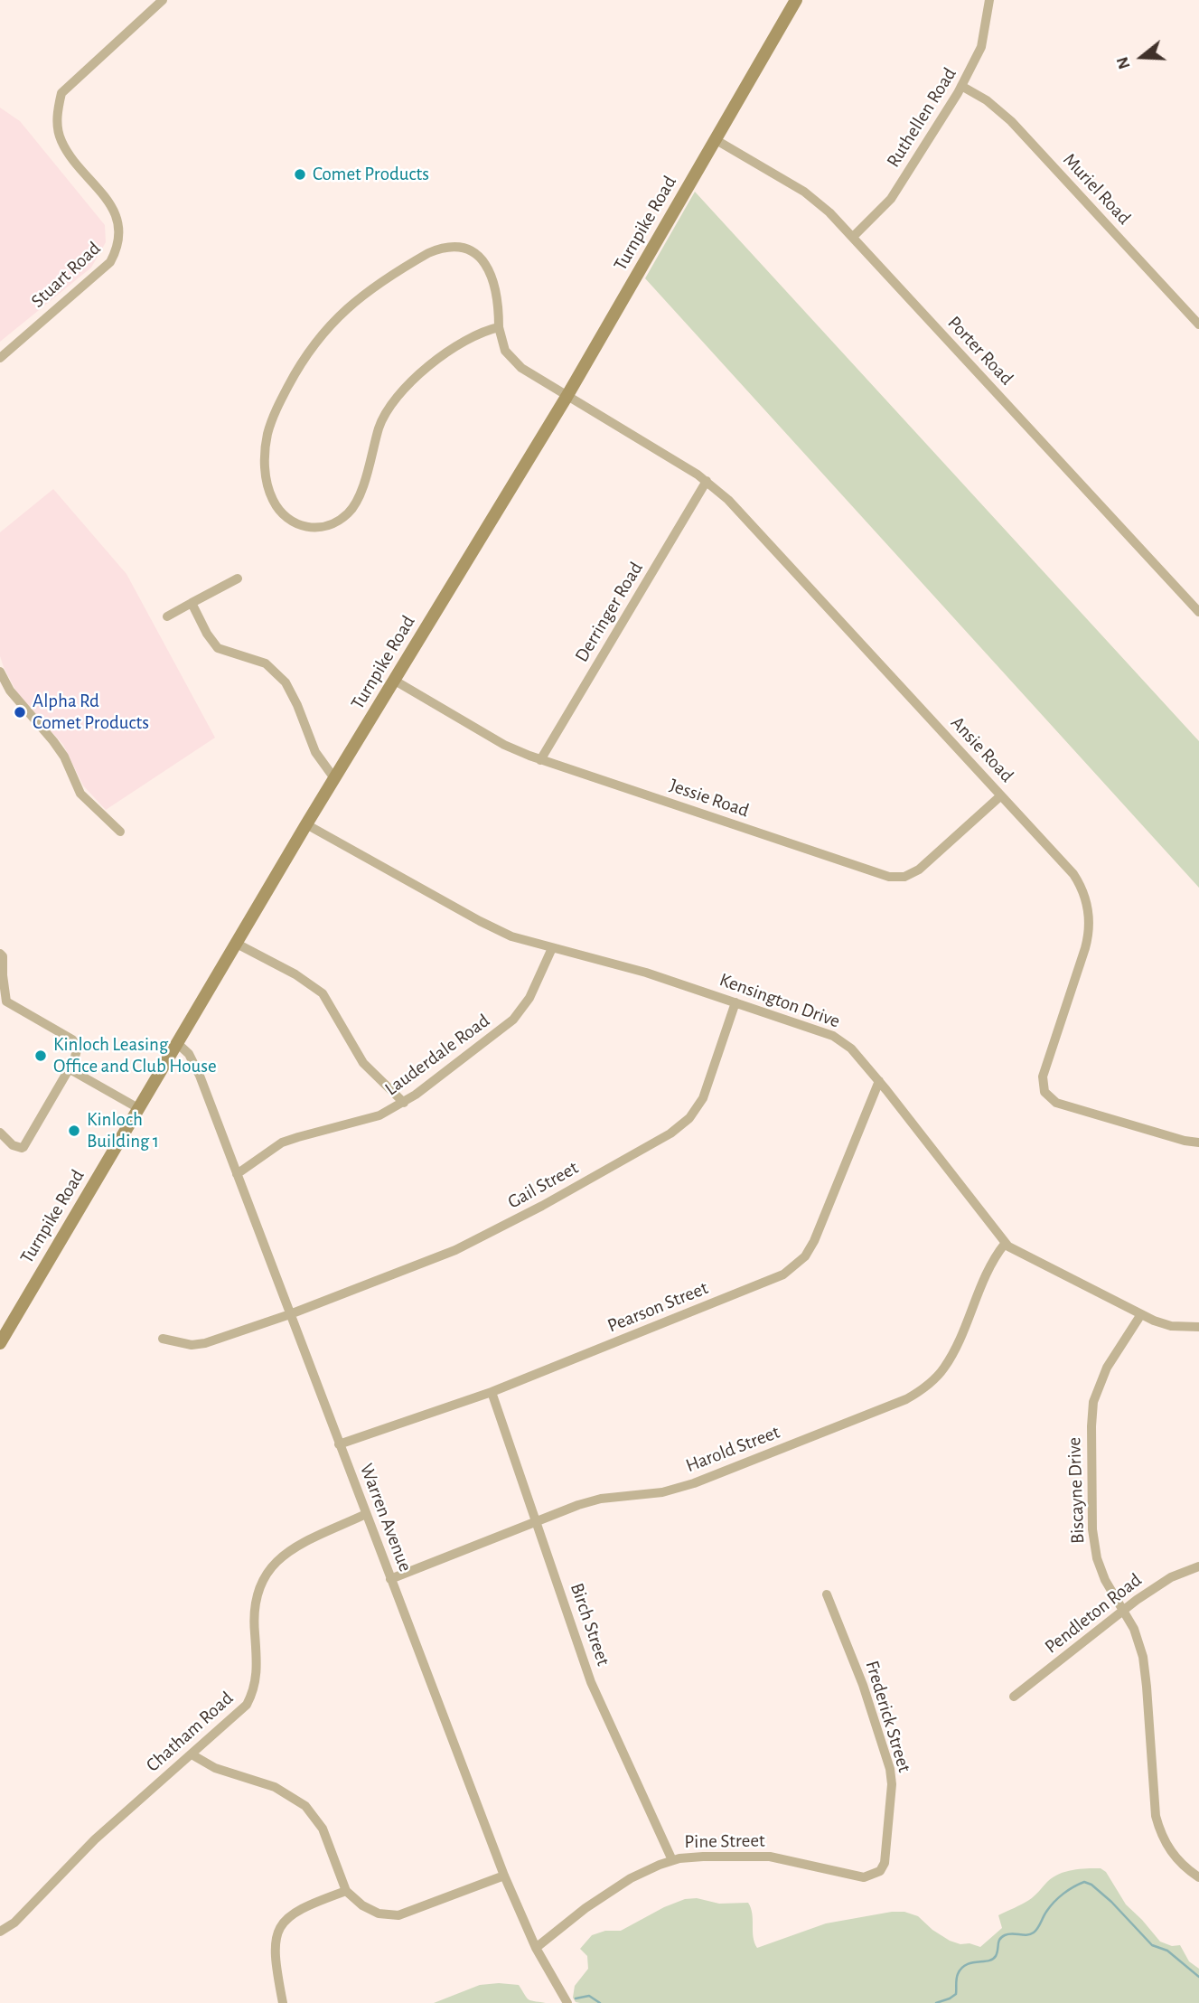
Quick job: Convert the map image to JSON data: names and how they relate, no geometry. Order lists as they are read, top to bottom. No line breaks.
{"streets":{"main road":["Turnpike Road"],"street":["Ruthellen Road","Muriel Road","Stuart Road","Porter Road","Derringer Road","Ansie Road","Jessie Road","Kensington Drive","Lauderdale Road","Gail Street","Pearson Street","Harold Street","Biscayne Drive","Warren Avenue","Pendleton Road","Birch Street","Frederick Street","Chatham Road","Pine Street"]},"crossings":[["Ruthellen Road","Muriel Road"],["Ruthellen Road","Porter Road"],["Turnpike Road","Porter Road"],["Turnpike Road","Ansie Road"],["Turnpike Road","Jessie Road"],["Turnpike Road","Kensington Drive"],["Turnpike Road","Warren Avenue"],["Derringer Road","Ansie Road"],["Derringer Road","Jessie Road"],["Ansie Road","Jessie Road"],["Kensington Drive","Lauderdale Road"],["Kensington Drive","Gail Street"],["Kensington Drive","Pearson Street"],["Kensington Drive","Harold Street"],["Kensington Drive","Biscayne Drive"],["Lauderdale Road","Warren Avenue"],["Gail Street","Warren Avenue"],["Pearson Street","Warren Avenue"],["Pearson Street","Birch Street"],["Harold Street","Warren Avenue"],["Harold Street","Birch Street"],["Biscayne Drive","Pendleton Road"],["Warren Avenue","Chatham Road"],["Warren Avenue","Pine Street"],["Birch Street","Pine Street"],["Frederick Street","Pine Street"]],"places":["Comet Products","Alpha Rd Comet Products","Kinloch Leasing Office and Club House","Kinloch Building 1"],"north":"left"}
